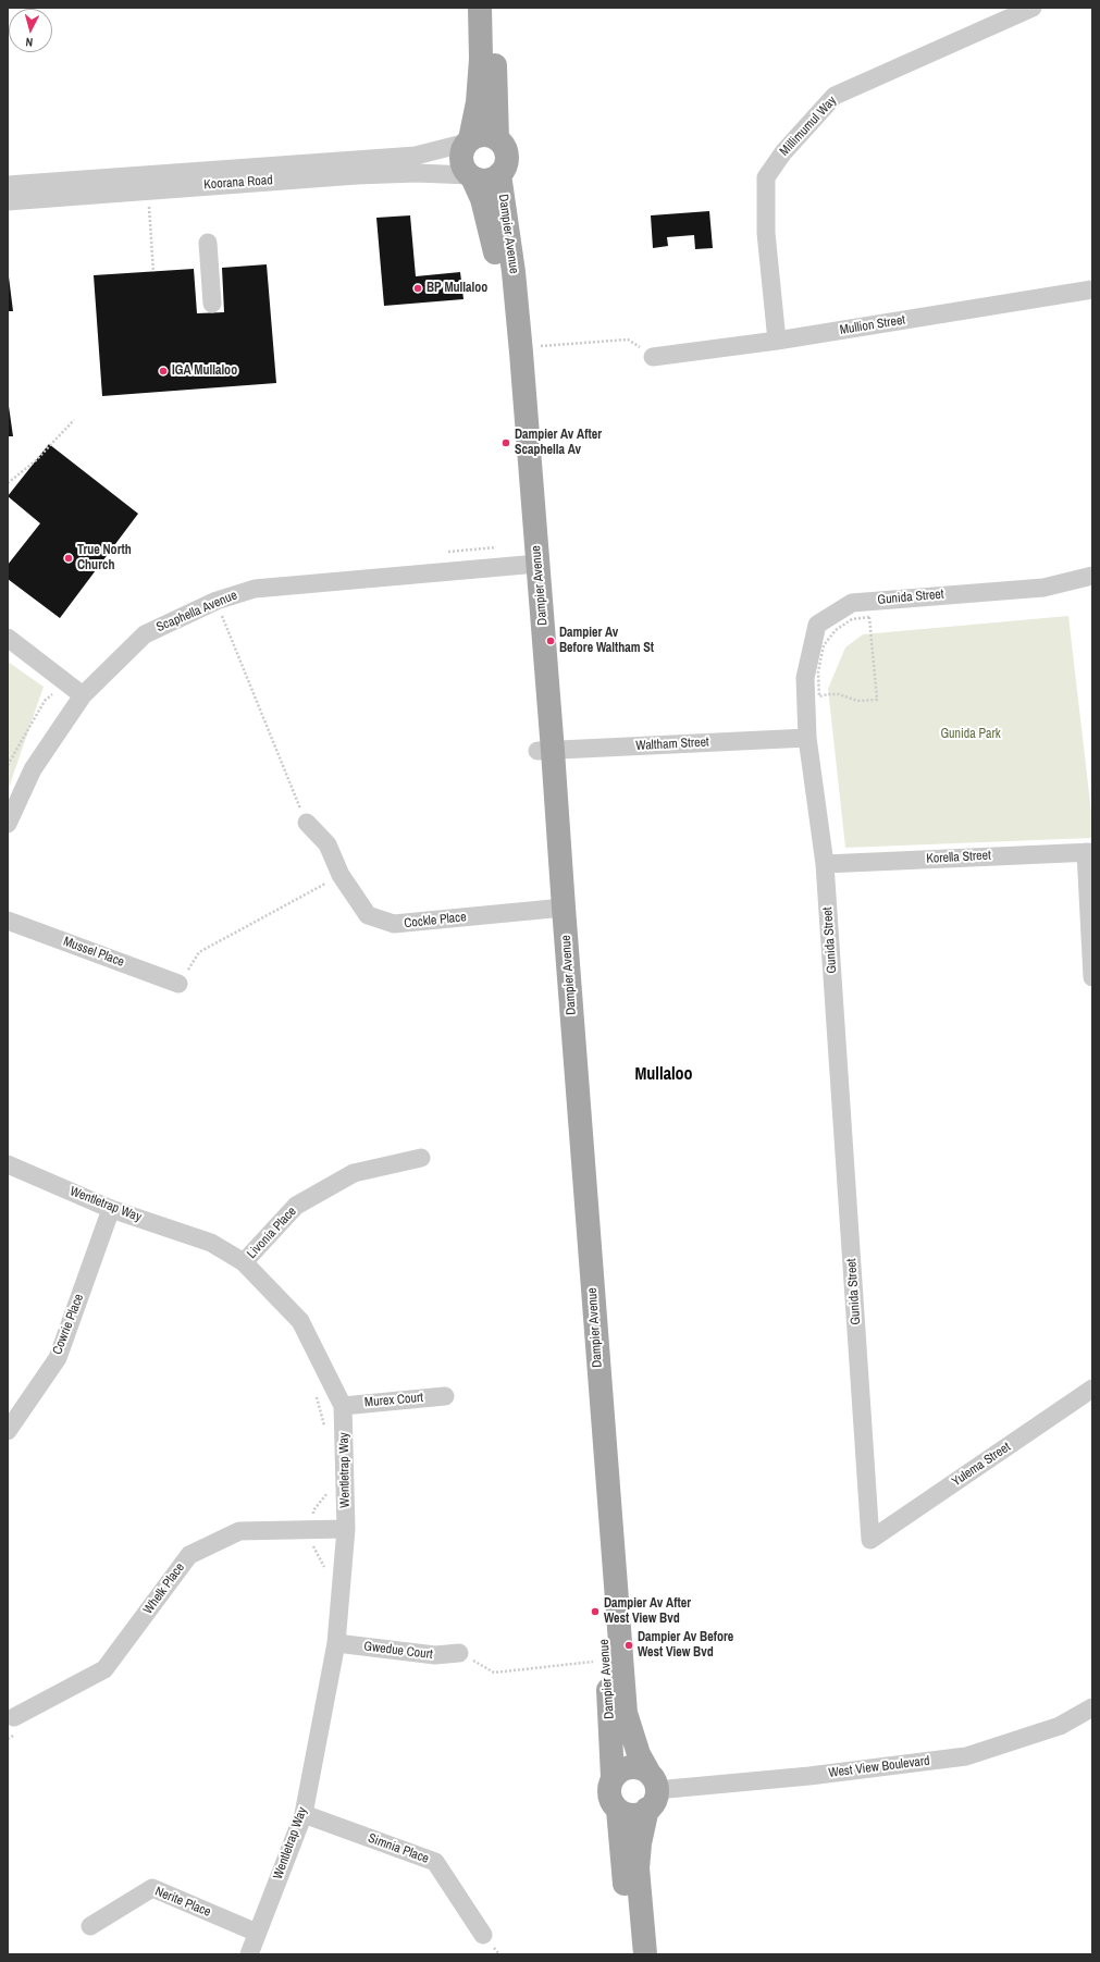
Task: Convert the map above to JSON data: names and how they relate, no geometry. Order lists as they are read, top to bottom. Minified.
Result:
{"streets":{"main road":["Dampier Avenue"],"street":["Millimumul Way","Koorana Road","Mullion Street","Gunida Street","Scaphella Avenue","Waltham Street","Korella Street","Cockle Place","Mussel Place","Wentletrap Way","Livonia Place","Cowrie Place","Murex Court","Yulema Street","Whelk Place","Gwedue Court","West View Boulevard","Simnia Place","Nerite Place"]},"crossings":[["Millimumul Way","Mullion Street"],["Koorana Road","Dampier Avenue"],["Dampier Avenue","Scaphella Avenue"],["Dampier Avenue","Waltham Street"],["Dampier Avenue","Cockle Place"],["Dampier Avenue","West View Boulevard"],["Gunida Street","Waltham Street"],["Gunida Street","Korella Street"],["Gunida Street","Yulema Street"],["Wentletrap Way","Livonia Place"],["Wentletrap Way","Cowrie Place"],["Wentletrap Way","Murex Court"],["Wentletrap Way","Whelk Place"],["Wentletrap Way","Gwedue Court"],["Wentletrap Way","Simnia Place"],["Wentletrap Way","Nerite Place"]],"districts":["Mullaloo"],"parks":["Gunida Park"],"places":["BP Mullaloo","IGA Mullaloo","Dampier Av After Scaphella Av","True North Church","Dampier Av Before Waltham St","Dampier Av After West View Bvd","Dampier Av Before West View Bvd"],"north":"bottom"}
